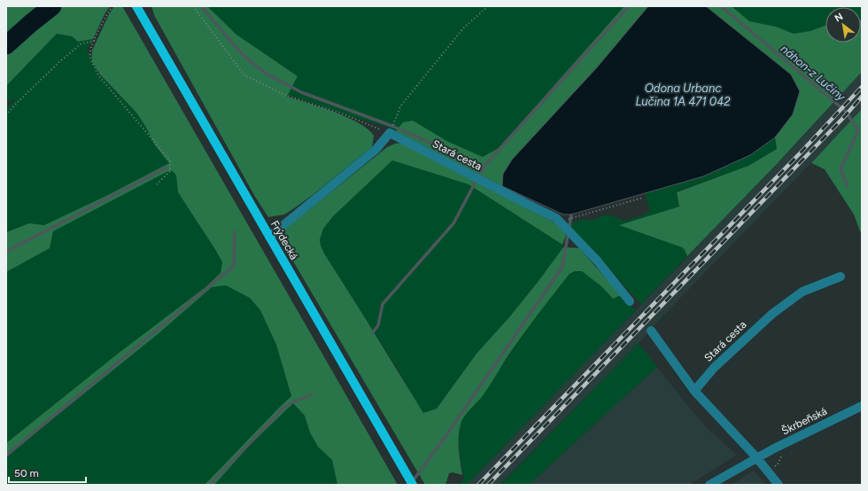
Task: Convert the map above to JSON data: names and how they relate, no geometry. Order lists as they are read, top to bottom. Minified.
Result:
{"streets":{"main road":["Frýdecká"],"street":["Stará cesta","Škrbeňská"]},"water":["náhon-z Lučiny","Odona Urbanc Lučina 1A 471 042"],"scale_bar":"50 m","north":"top left"}
